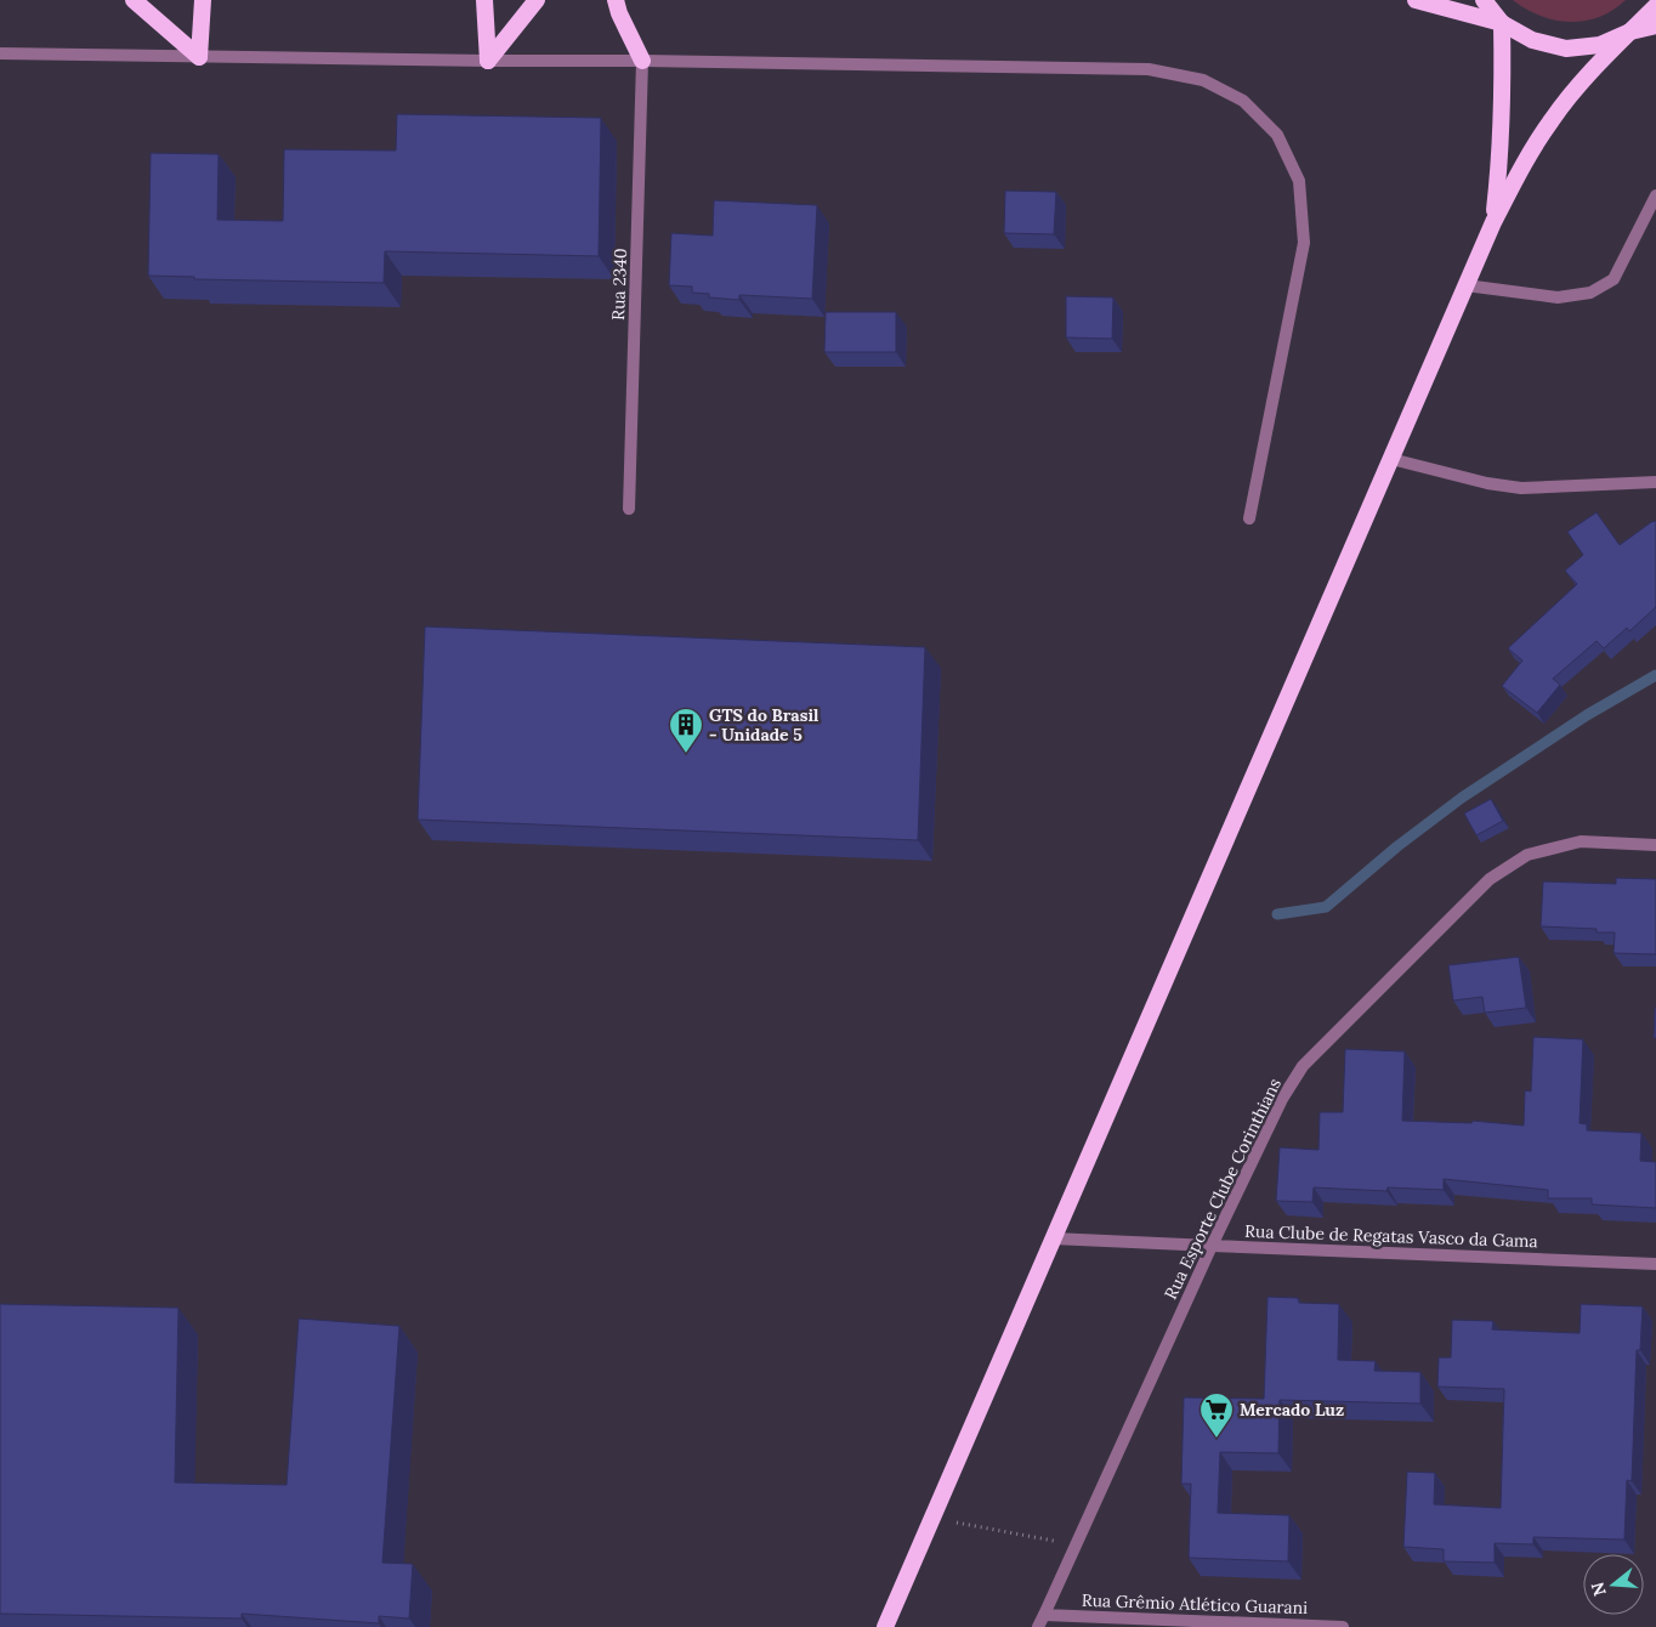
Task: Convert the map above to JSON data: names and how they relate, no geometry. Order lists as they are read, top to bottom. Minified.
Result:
{"streets":{"street":["Rua 2340","Rua Esporte Clube Corinthians","Rua Clube de Regatas Vasco da Gama","Rua Grêmio Atlético Guarani"]},"crossings":[["Rua Esporte Clube Corinthians","Rua Clube de Regatas Vasco da Gama"],["Rua Esporte Clube Corinthians","Rua Grêmio Atlético Guarani"]],"places":{"building":["GTS do Brasil - Unidade 5"],"supermarket":["Mercado Luz"]},"north":"left"}
